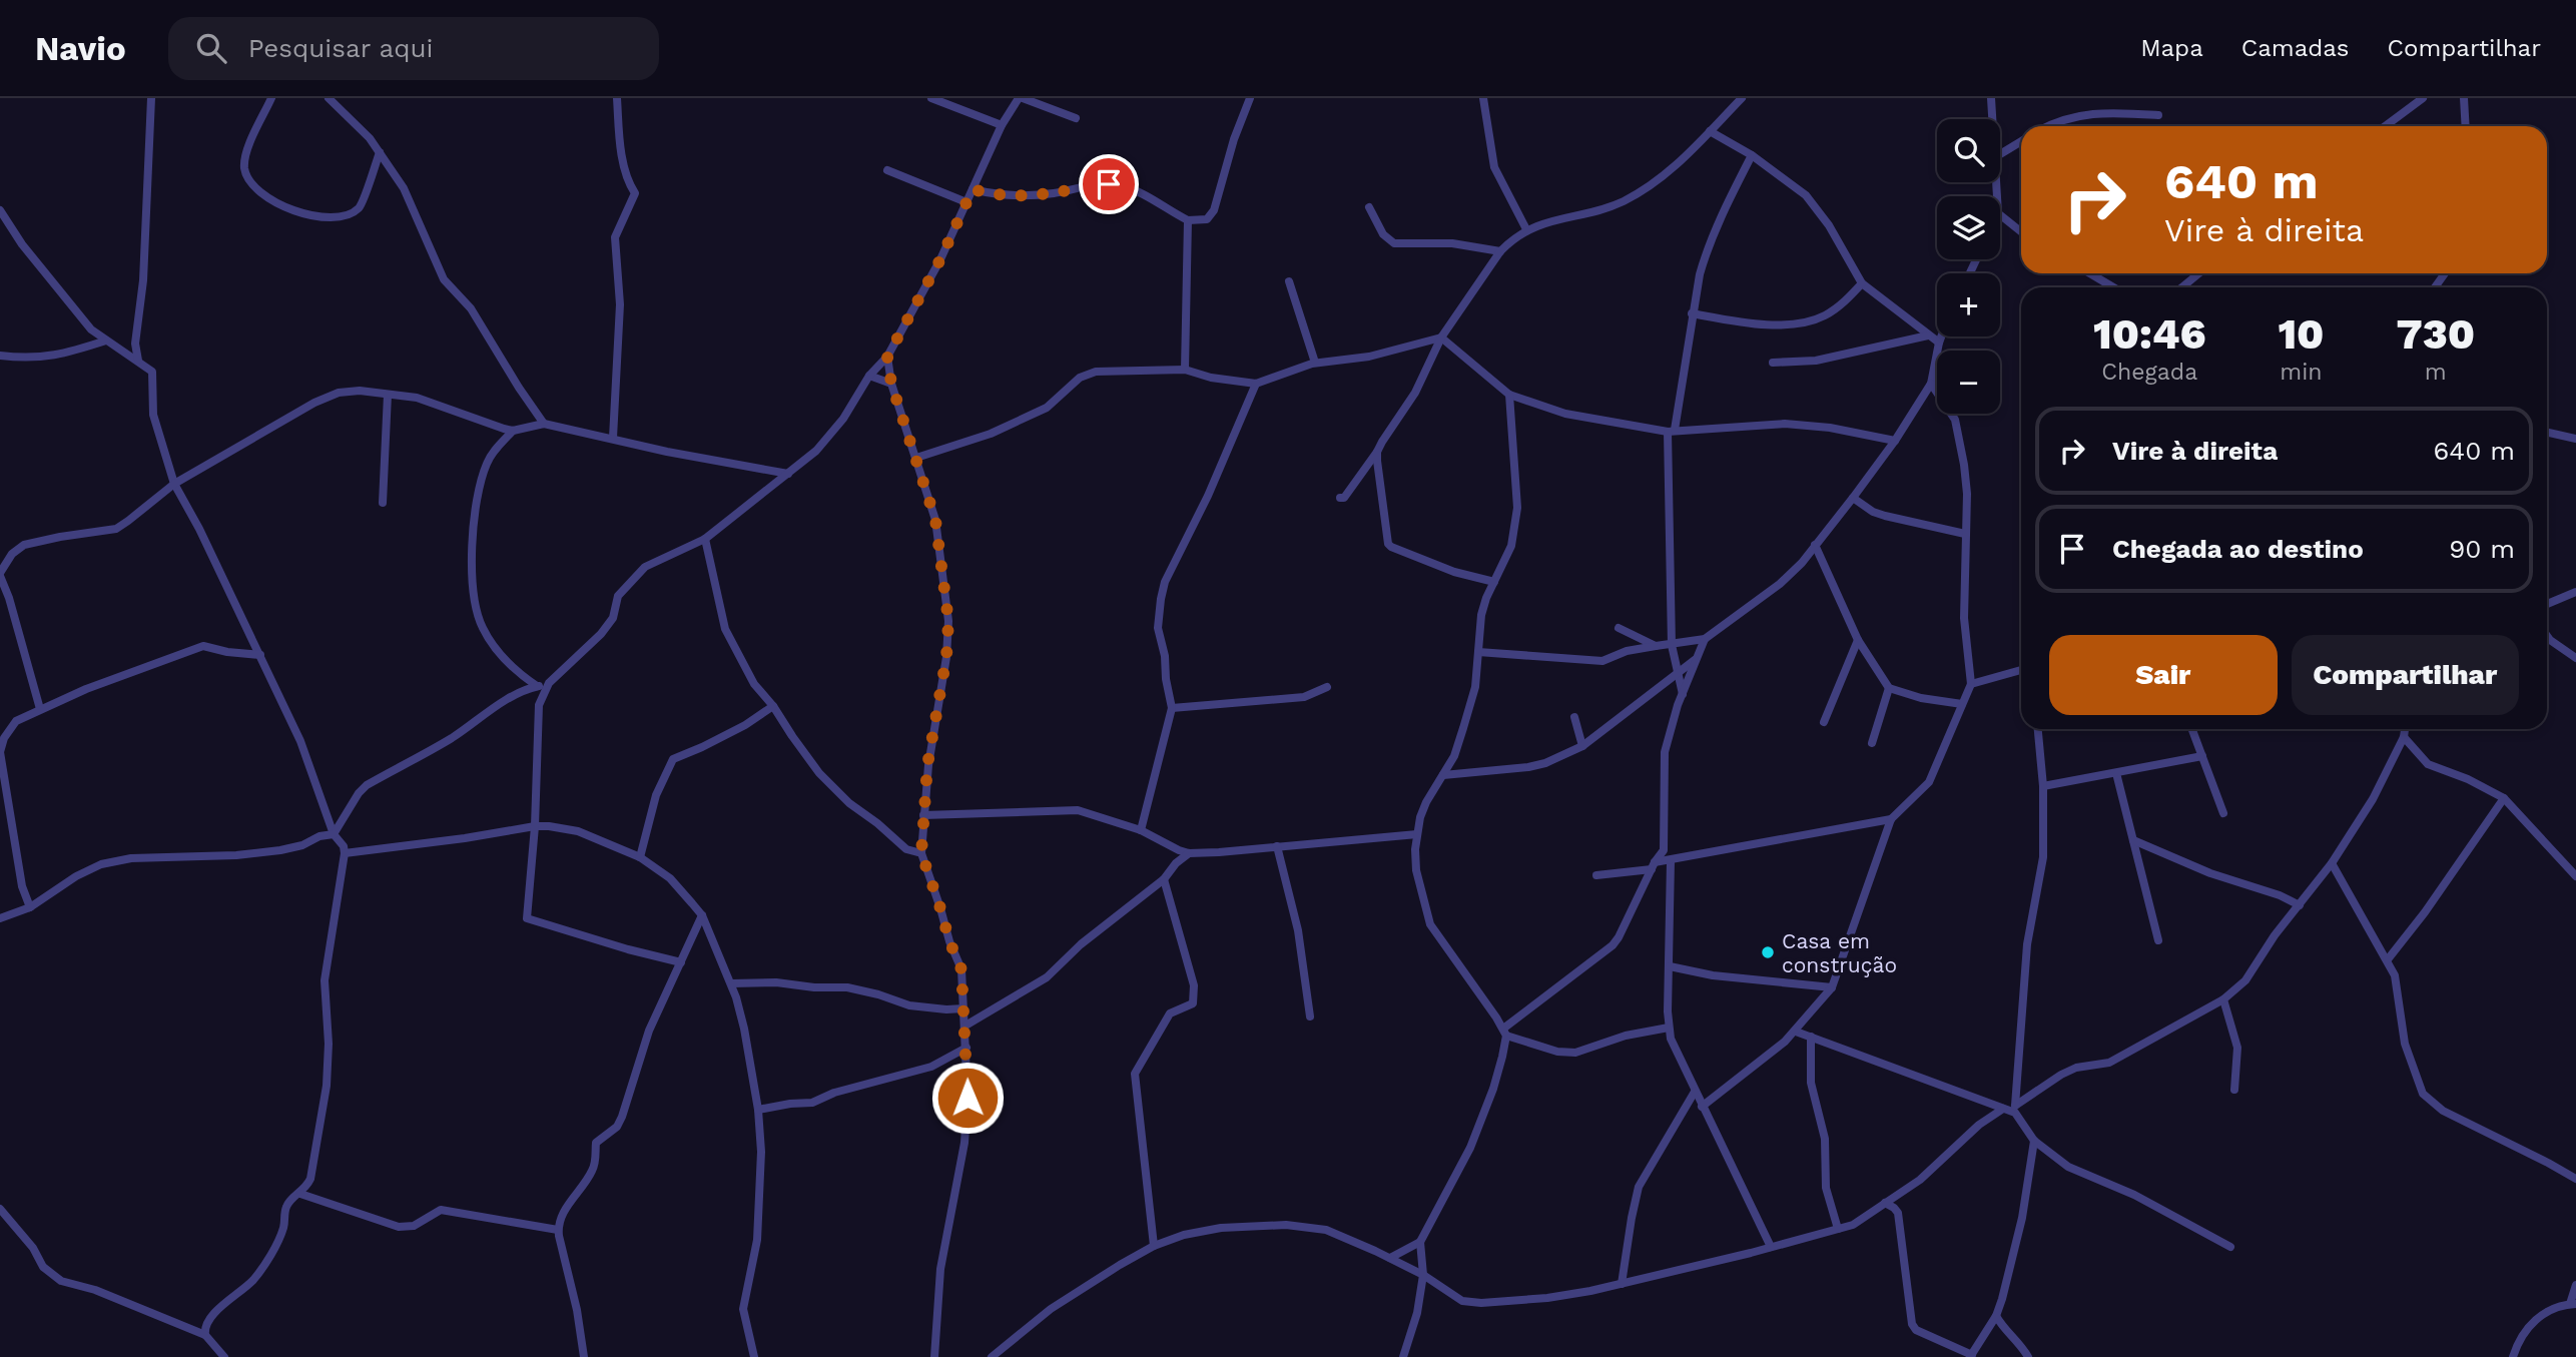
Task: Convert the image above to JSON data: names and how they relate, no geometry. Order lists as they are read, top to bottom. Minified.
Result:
{"places":["Casa em construção"],"page":{"header":"Navio","search":"Pesquisar aqui","nav":["Mapa","Camadas","Compartilhar"],"map_buttons":["+","−"],"turn":["640 m","Vire à direita"],"eta":["10:46","Chegada","10","min","730","m"],"list":[{"name":"Vire à direita","value":"640 m"},{"name":"Chegada ao destino","value":"90 m"}],"buttons":["Sair","Compartilhar"]}}
